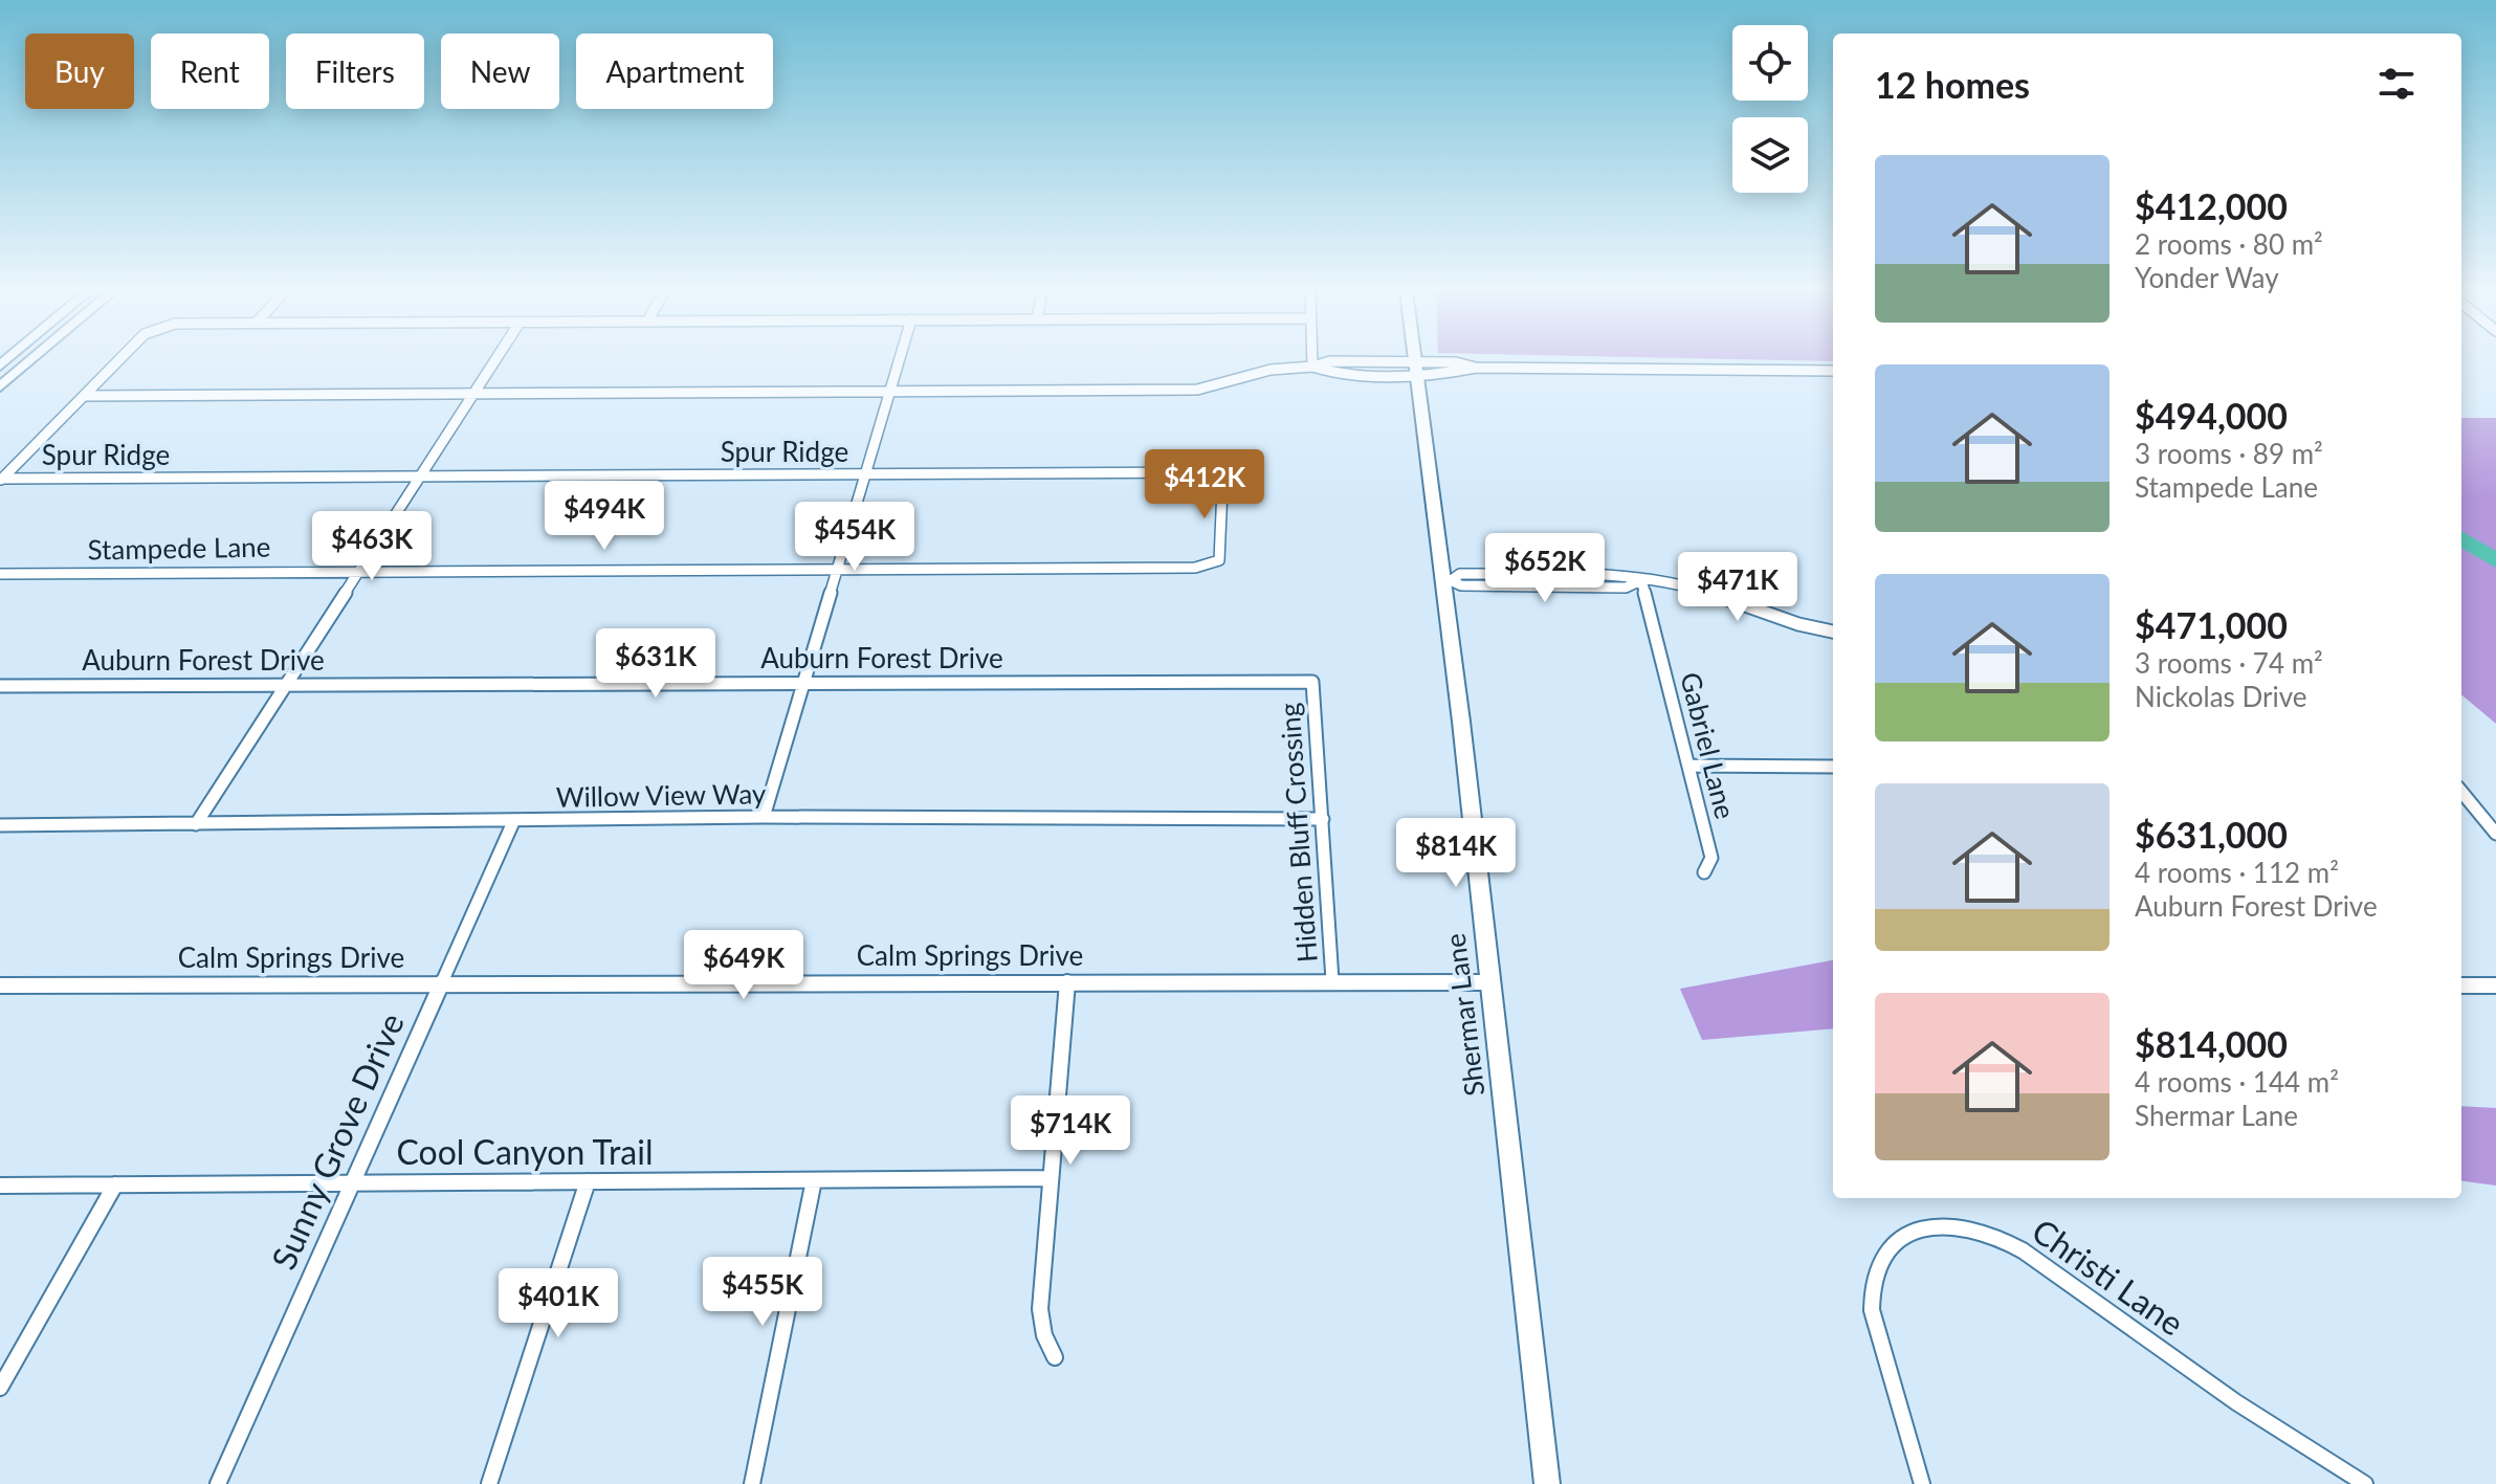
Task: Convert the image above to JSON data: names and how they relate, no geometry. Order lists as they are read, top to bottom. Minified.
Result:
{"streets":{"street":["Spur Ridge","Stampede Lane","Auburn Forest Drive","Gabriel Lane","Willow View Way","Hidden Bluff Crossing","Calm Springs Drive","Shermar Lane","Sunny Grove Drive","Cool Canyon Trail","Christi Lane"]},"crossings":[["Spur Ridge","Stampede Lane"],["Auburn Forest Drive","Hidden Bluff Crossing"],["Willow View Way","Hidden Bluff Crossing"],["Willow View Way","Sunny Grove Drive"],["Hidden Bluff Crossing","Calm Springs Drive"],["Calm Springs Drive","Shermar Lane"],["Calm Springs Drive","Sunny Grove Drive"],["Sunny Grove Drive","Cool Canyon Trail"]],"page":{"chip":["Buy","Rent","Filters","New","Apartment"],"heading":"12 homes","list":[{"name":"$412,000","note":"2 rooms · 80 m² · Yonder Way"},{"name":"$494,000","note":"3 rooms · 89 m² · Stampede Lane"},{"name":"$471,000","note":"3 rooms · 74 m² · Nickolas Drive"},{"name":"$631,000","note":"4 rooms · 112 m² · Auburn Forest Drive"},{"name":"$814,000","note":"4 rooms · 144 m² · Shermar Lane"}],"price":["$412K","$494K","$454K","$463K","$652K","$471K","$631K","$814K","$649K","$714K","$455K","$401K"]}}
